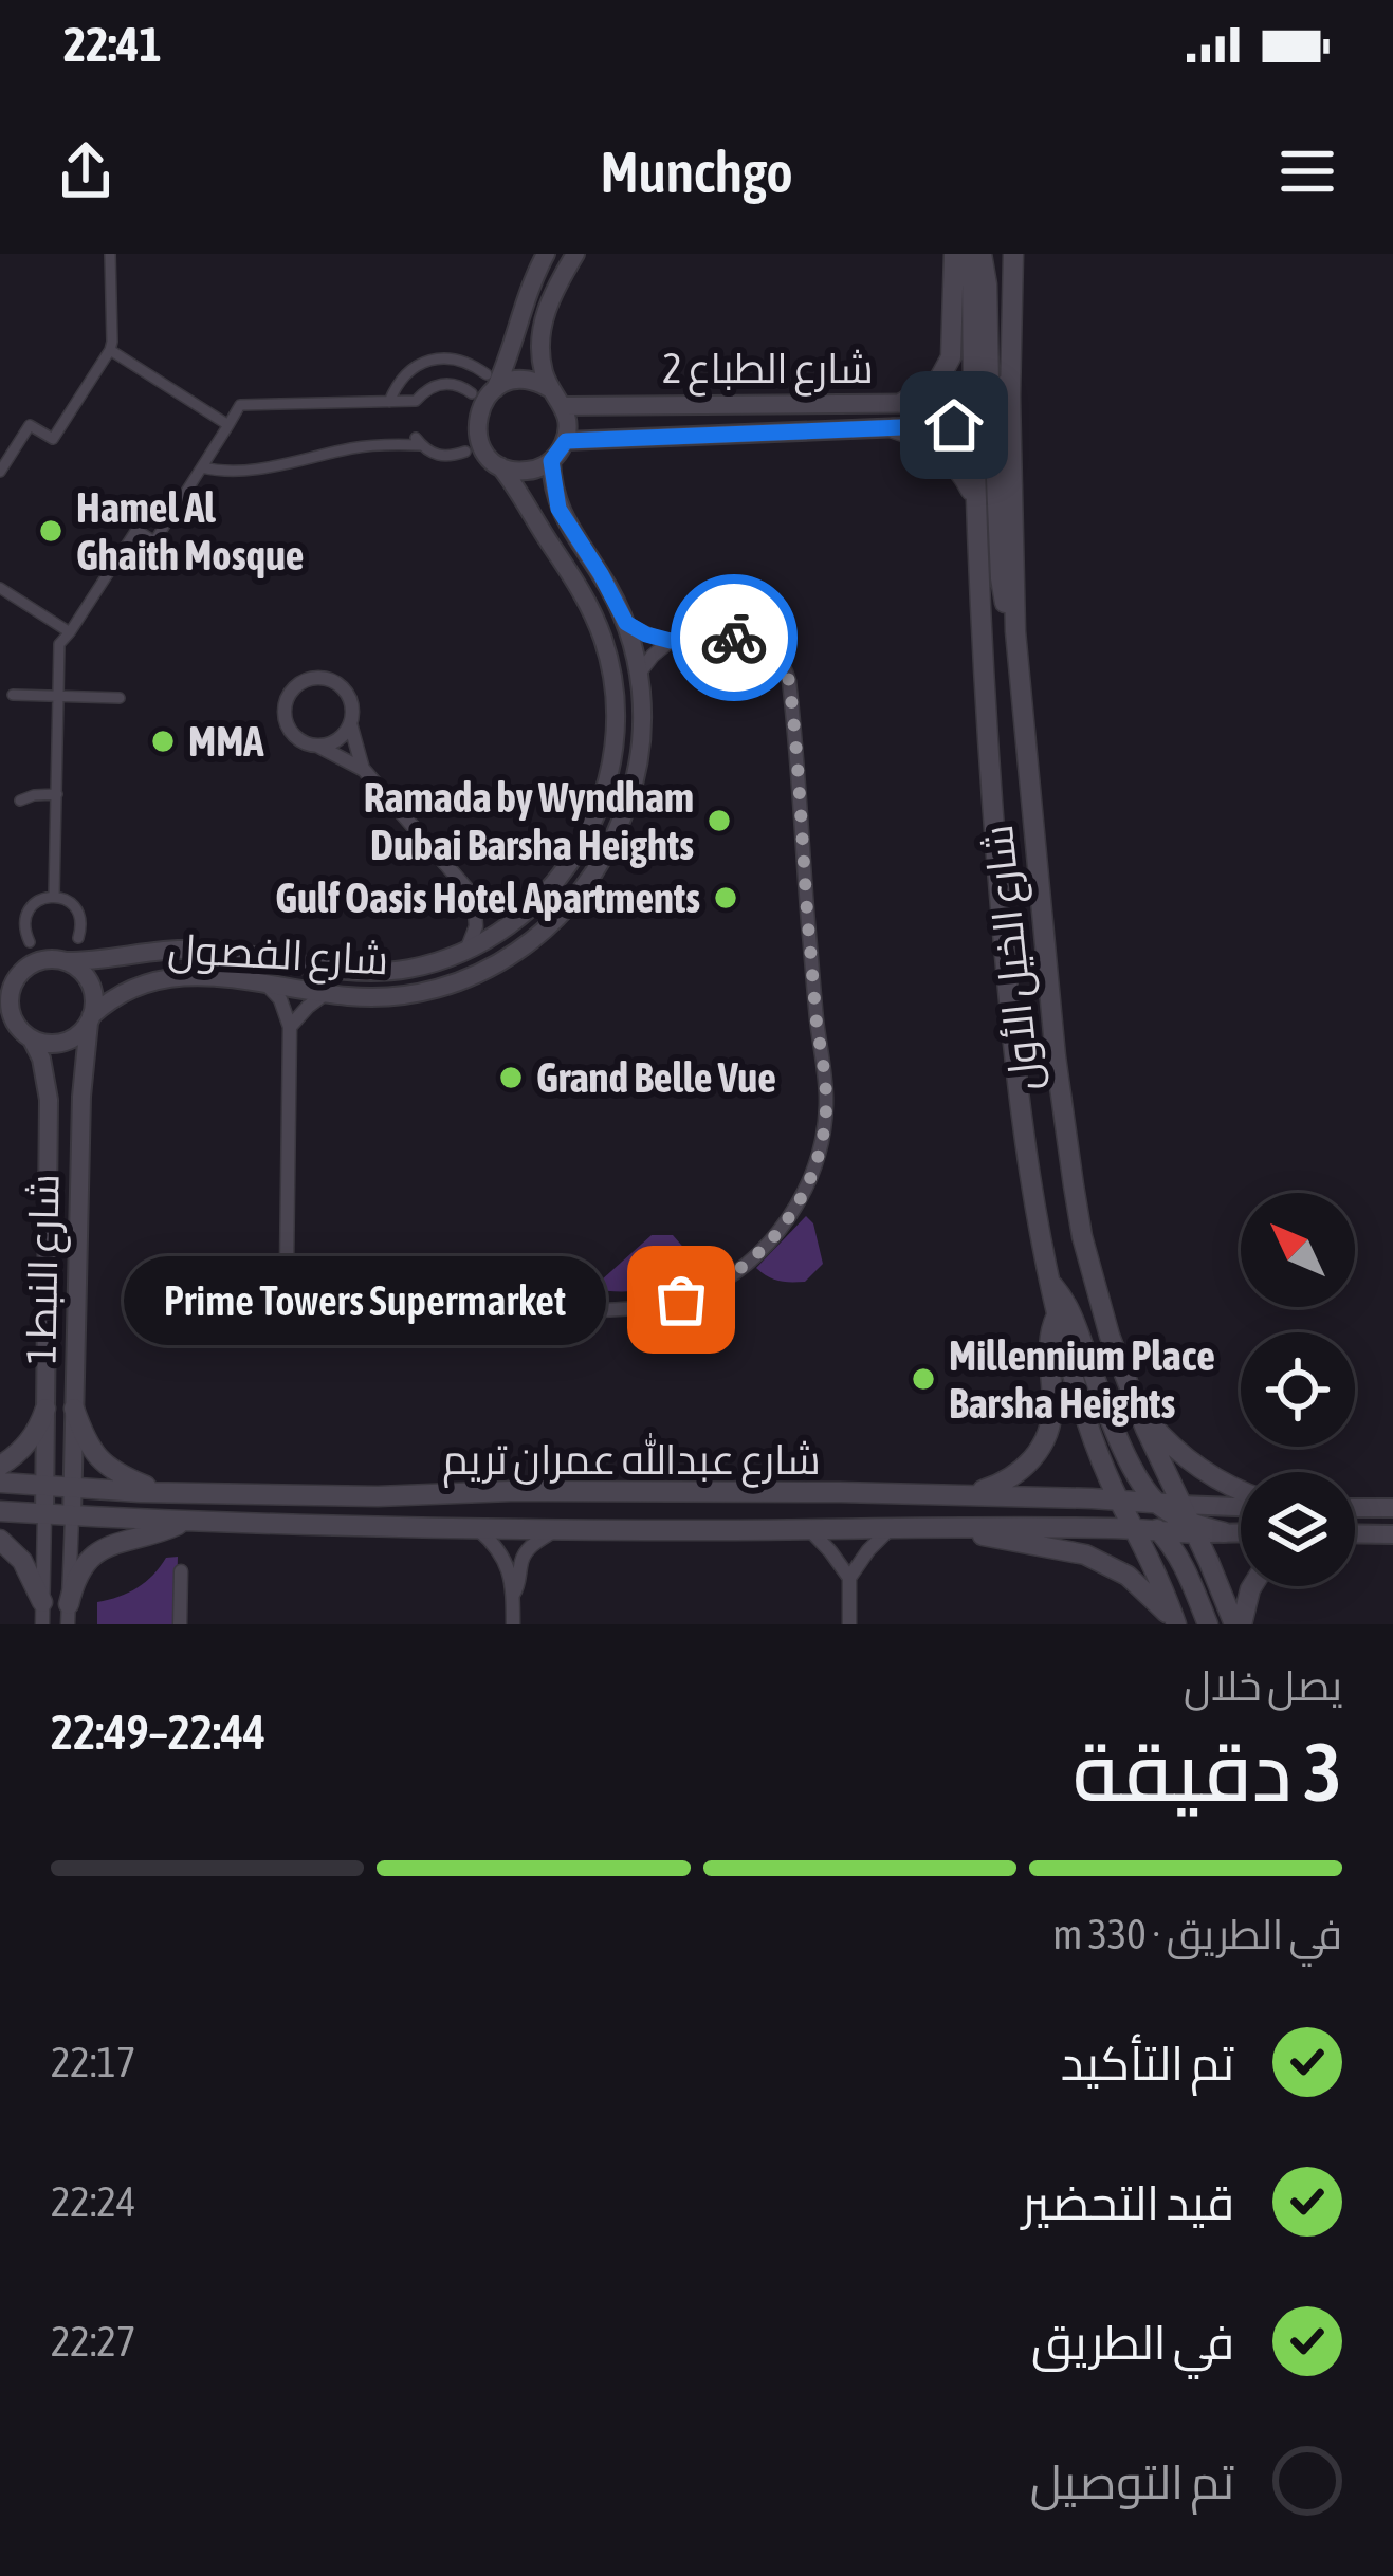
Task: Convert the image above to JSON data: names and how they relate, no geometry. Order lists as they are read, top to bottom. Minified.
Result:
{"streets":{"main road":["شارع الخيل الأول","شارع عبدالله عمران تريم"],"street":["شارع الطباع 2","شارع الفصول","شارع النبط 1"]},"crossings":[["شارع الطباع 2","شارع الفصول"],["شارع الطباع 2","شارع الخيل الأول"],["شارع الفصول","شارع النبط 1"],["شارع الخيل الأول","شارع عبدالله عمران تريم"],["شارع النبط 1","شارع عبدالله عمران تريم"]],"places":["Hamel Al Ghaith Mosque","MMA","Ramada by Wyndham Dubai Barsha Heights","Gulf Oasis Hotel Apartments","Grand Belle Vue","Prime Towers Supermarket","Millennium Place Barsha Heights"],"north":"top left","page":{"status":"22:41","header":"Munchgo","bubble":"Prime Towers Supermarket","heading":["3 دقيقة","يصل خلال","22:44–22:49"],"bar":"في الطريق · 330 m","list":[["تم التأكيد","22:17"],["قيد التحضير","22:24"],["في الطريق","22:27"],"تم التوصيل"]}}
